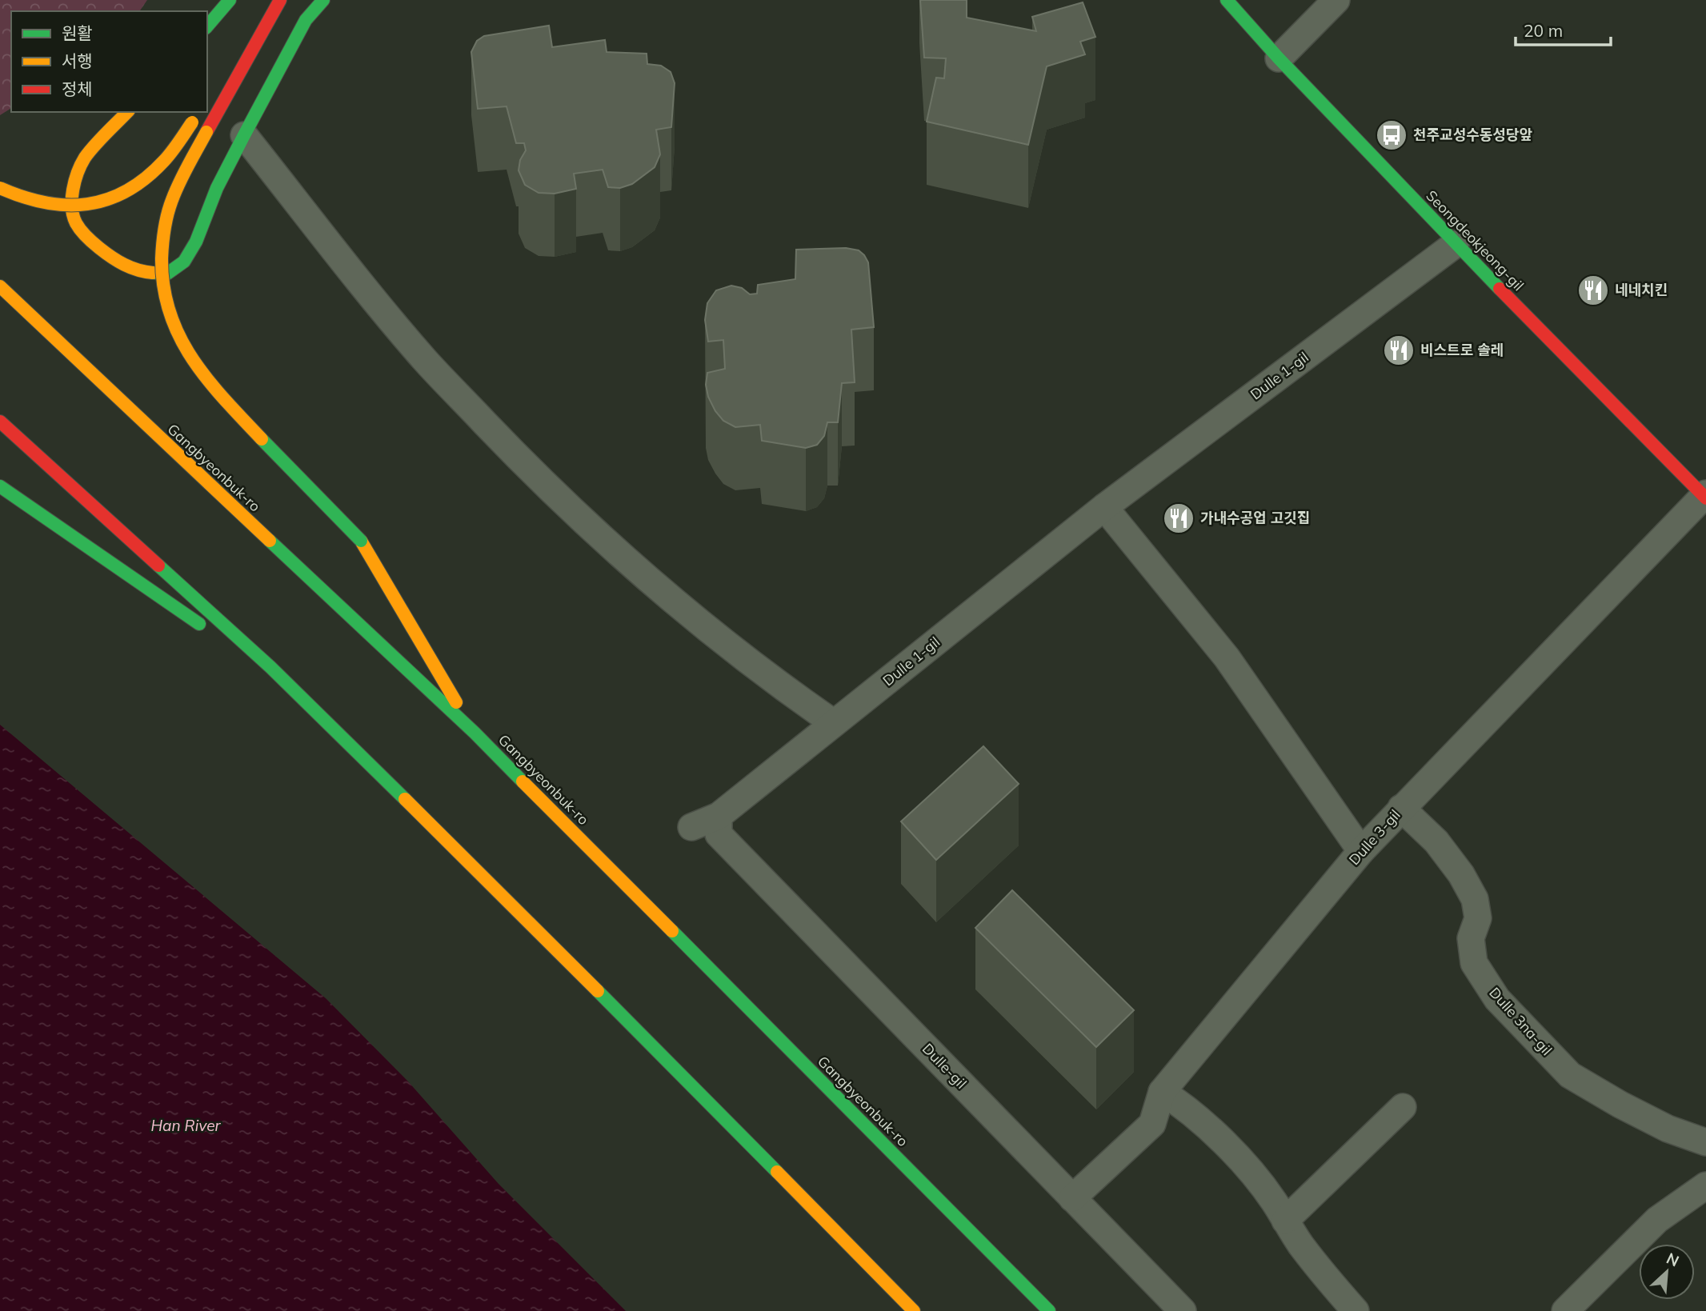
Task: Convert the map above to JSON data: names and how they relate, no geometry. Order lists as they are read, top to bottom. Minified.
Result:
{"streets":{"main road":["Seongdeokjeong-gil","Gangbyeonbuk-ro"],"street":["Dulle 1-gil","Dulle 3-gil","Dulle 3na-gil","Dulle-gil"]},"crossings":[["Seongdeokjeong-gil","Dulle 1-gil"],["Seongdeokjeong-gil","Dulle 3-gil"],["Dulle 1-gil","Dulle-gil"],["Dulle 3-gil","Dulle 3na-gil"],["Dulle 3-gil","Dulle-gil"]],"water":["Han River"],"places":{"bus stop":["천주교성수동성당앞"],"restaurant":["네네치킨","비스트로 솔레","가내수공업 고깃집"]},"legend":["원활","서행","정체"],"scale_bar":"20 m","north":"top right"}
